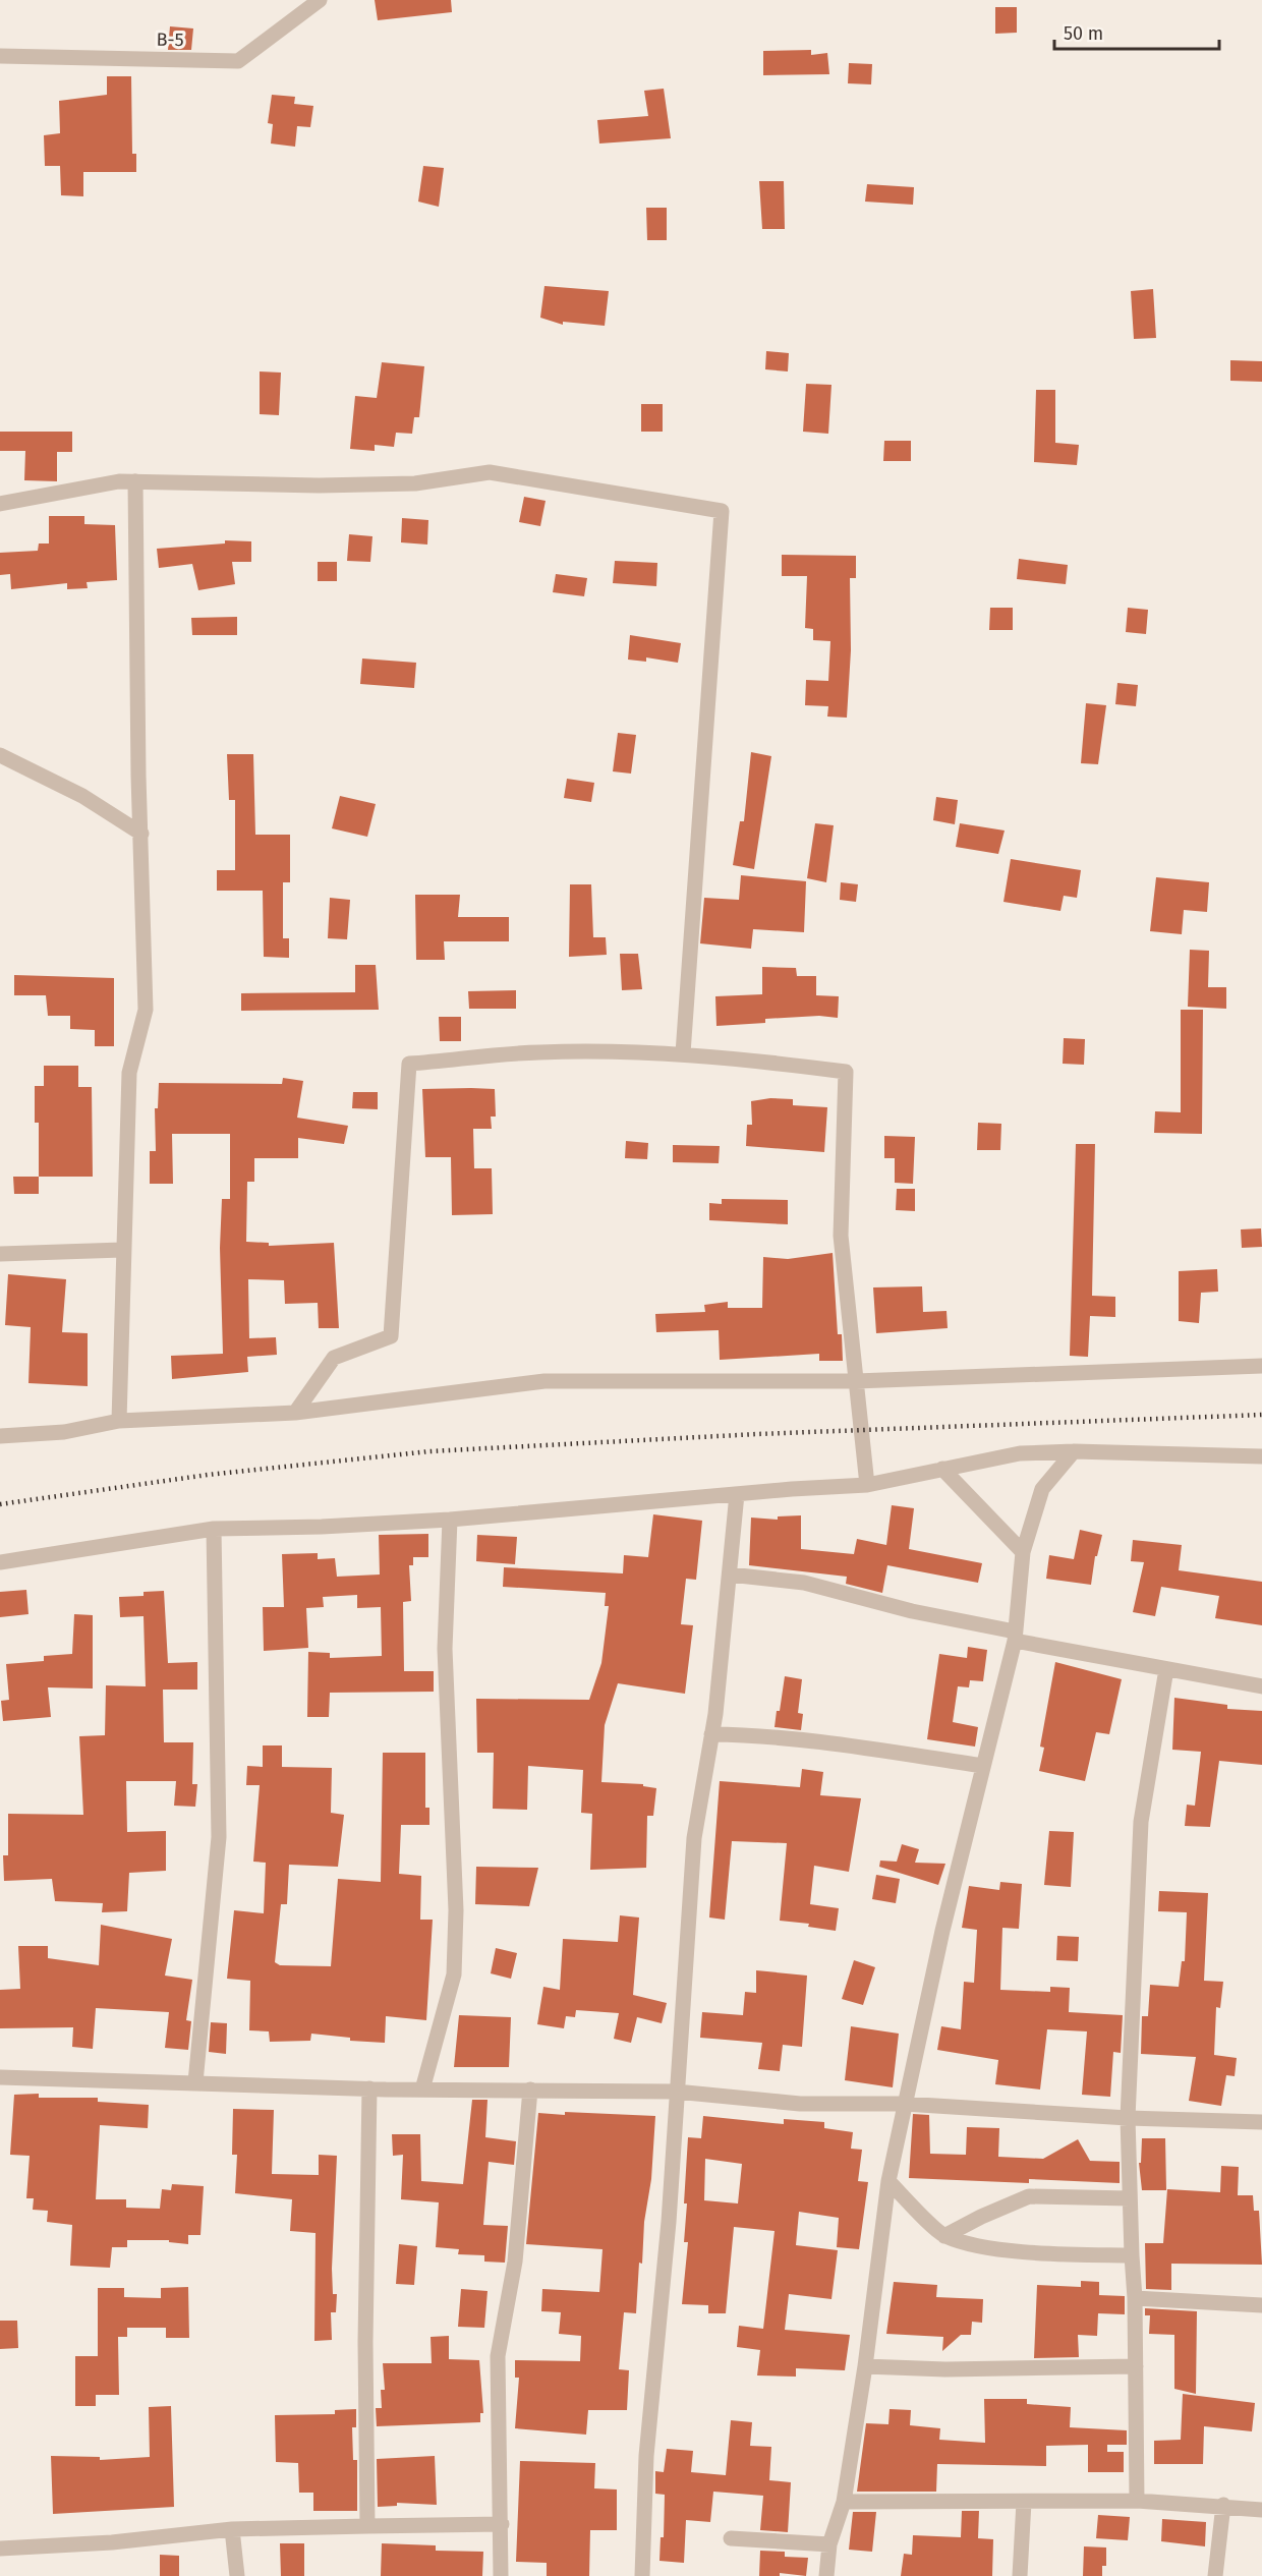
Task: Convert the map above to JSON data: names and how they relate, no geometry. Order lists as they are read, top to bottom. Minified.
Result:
{"streets":{"street":["B-5"]},"scale_bar":"50 m"}
